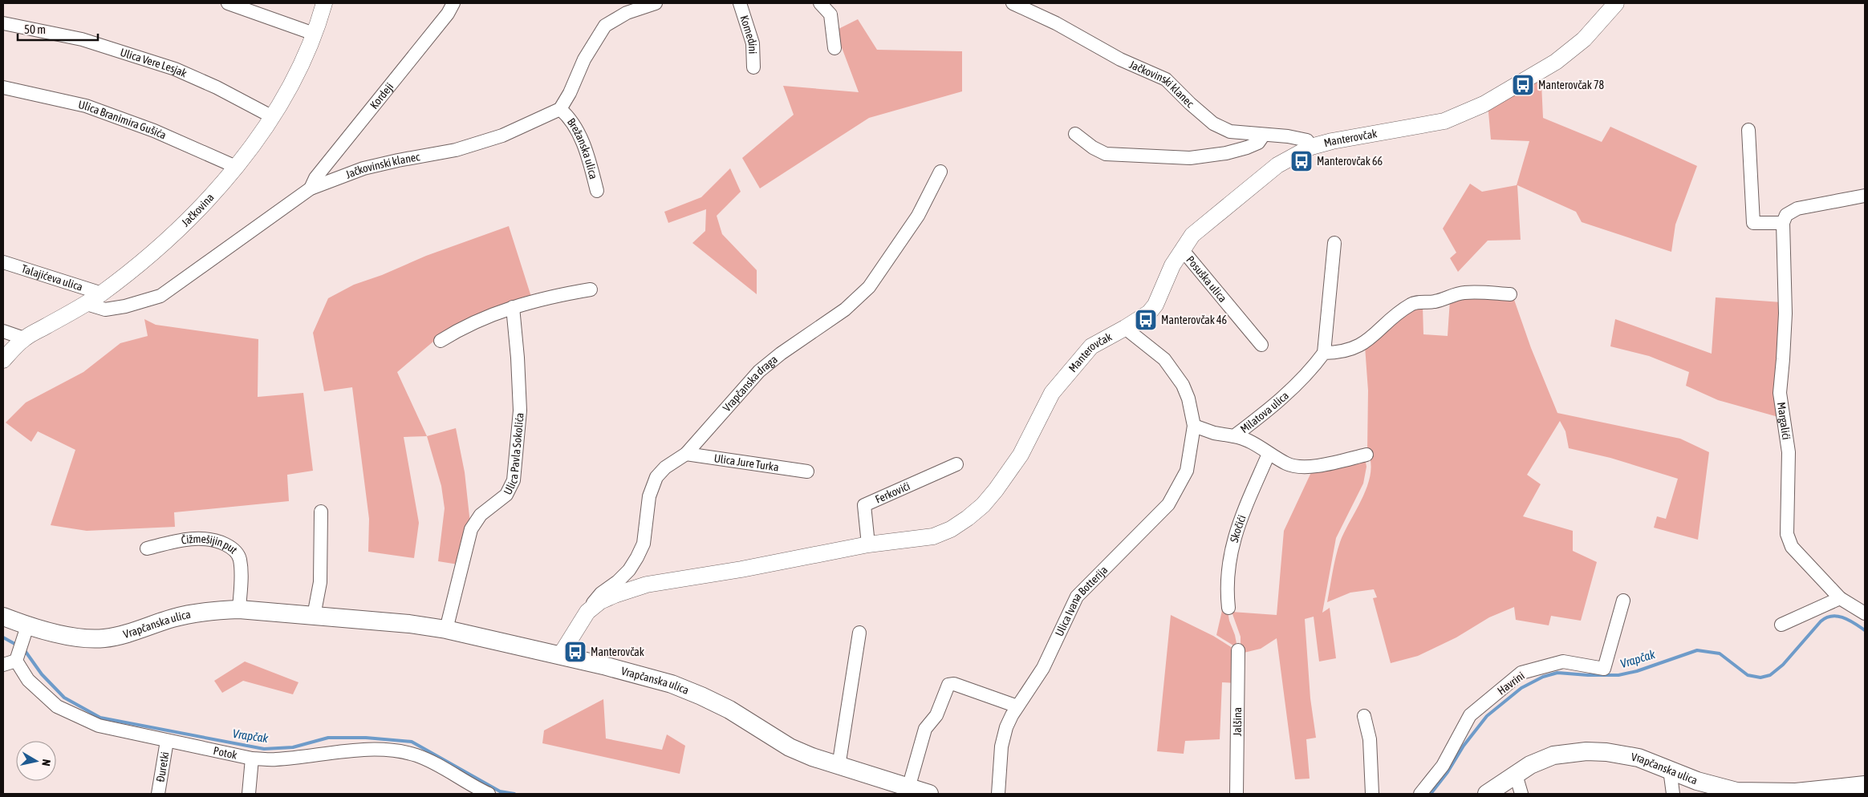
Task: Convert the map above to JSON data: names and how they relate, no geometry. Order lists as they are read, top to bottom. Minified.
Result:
{"streets":{"main road":["Vrapčanska ulica"],"street":["Komedini","Ulica Vere Lesjak","Jačkovinski klanec","Kordeji","Ulica Branimira Gušića","Manterovčak","Brežanska ulica","Jačkovina","Talajićeva ulica","Posuška ulica","Vrapčanska draga","Milatova ulica","Margalići","Ulica Pavla Sokolića","Ulica Jure Turka","Ferkovići","Skočići","Čižmešijin put","Ulica Ivana Botterija","Havrini","Jalšina","Potok","Đuretki"]},"crossings":[["Ulica Vere Lesjak","Jačkovina"],["Jačkovinski klanec","Kordeji"],["Jačkovinski klanec","Manterovčak"],["Jačkovinski klanec","Brežanska ulica"],["Jačkovinski klanec","Jačkovina"],["Ulica Branimira Gušića","Jačkovina"],["Manterovčak","Posuška ulica"],["Manterovčak","Vrapčanska draga"],["Manterovčak","Ferkovići"],["Manterovčak","Vrapčanska ulica"],["Jačkovina","Talajićeva ulica"],["Vrapčanska draga","Ulica Jure Turka"],["Milatova ulica","Ulica Ivana Botterija"],["Ulica Pavla Sokolića","Vrapčanska ulica"],["Čižmešijin put","Vrapčanska ulica"],["Vrapčanska ulica","Potok"],["Potok","Đuretki"]],"water":["Vrapčak"],"places":{"bus stop":["Manterovčak 78","Manterovčak 66","Manterovčak 46","Manterovčak"]},"scale_bar":"50 m","north":"right"}
